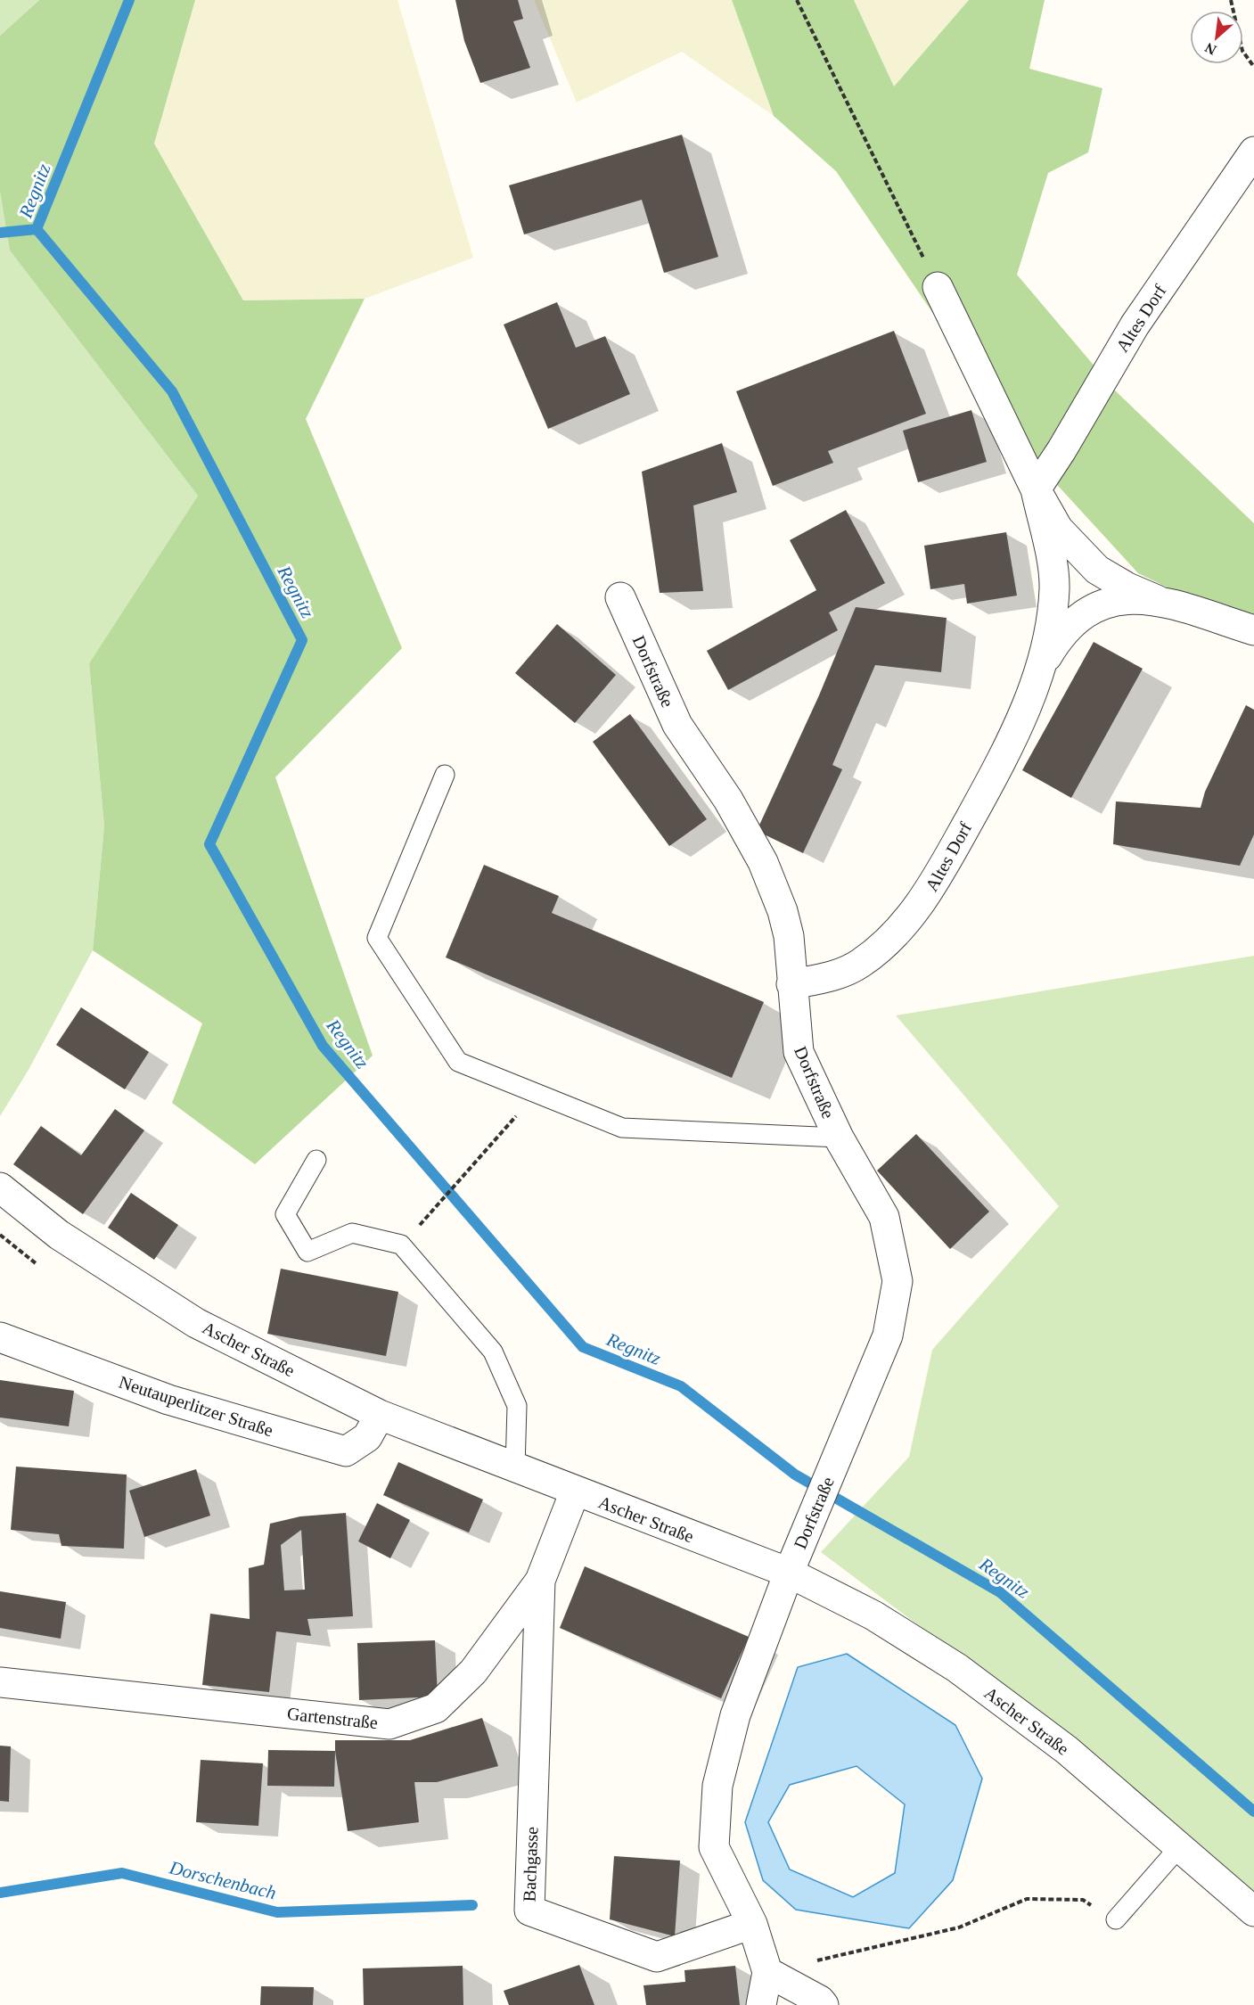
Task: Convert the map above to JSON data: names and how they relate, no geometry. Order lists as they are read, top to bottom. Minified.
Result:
{"streets":{"street":["Altes Dorf","Dorfstraße","Ascher Straße","Neutauperlitzer Straße","Gartenstraße","Bachgasse"]},"crossings":[["Altes Dorf","Dorfstraße"],["Dorfstraße","Ascher Straße"],["Ascher Straße","Neutauperlitzer Straße"],["Ascher Straße","Gartenstraße"],["Gartenstraße","Bachgasse"]],"water":["Regnitz","Dorschenbach"],"north":"bottom left"}
